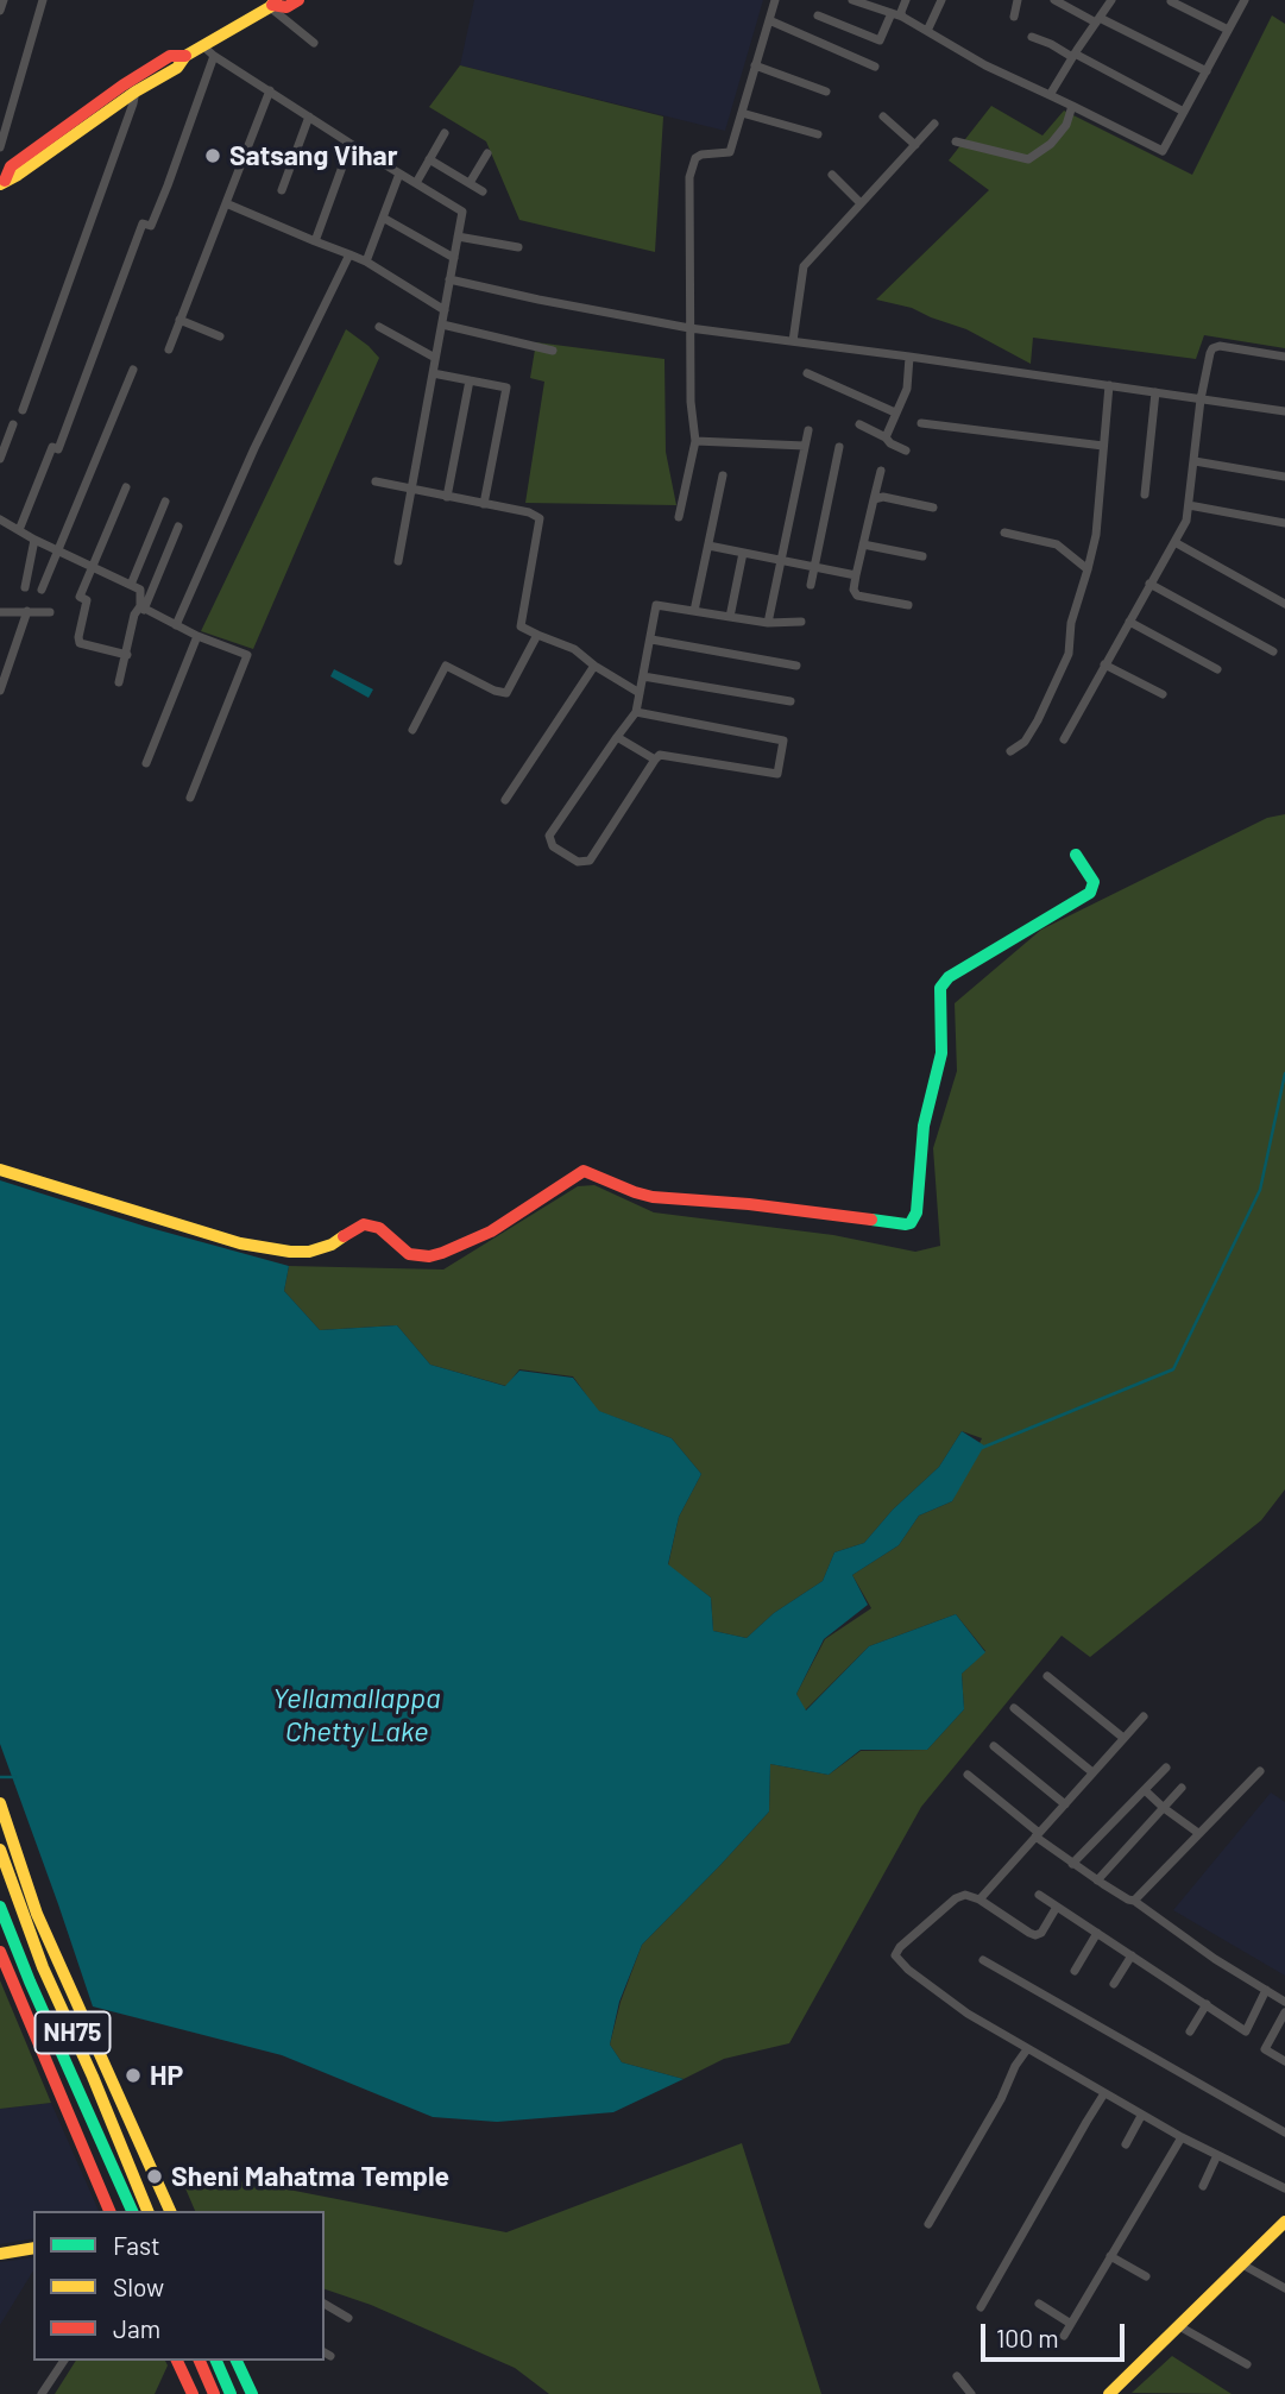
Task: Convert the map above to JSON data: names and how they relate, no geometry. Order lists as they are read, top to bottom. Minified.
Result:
{"streets":{"main road":["NH75"]},"water":["Yellamallappa Chetty Lake"],"places":["Satsang Vihar","HP","Sheni Mahatma Temple"],"legend":["Fast","Slow","Jam"],"scale_bar":"100 m"}
